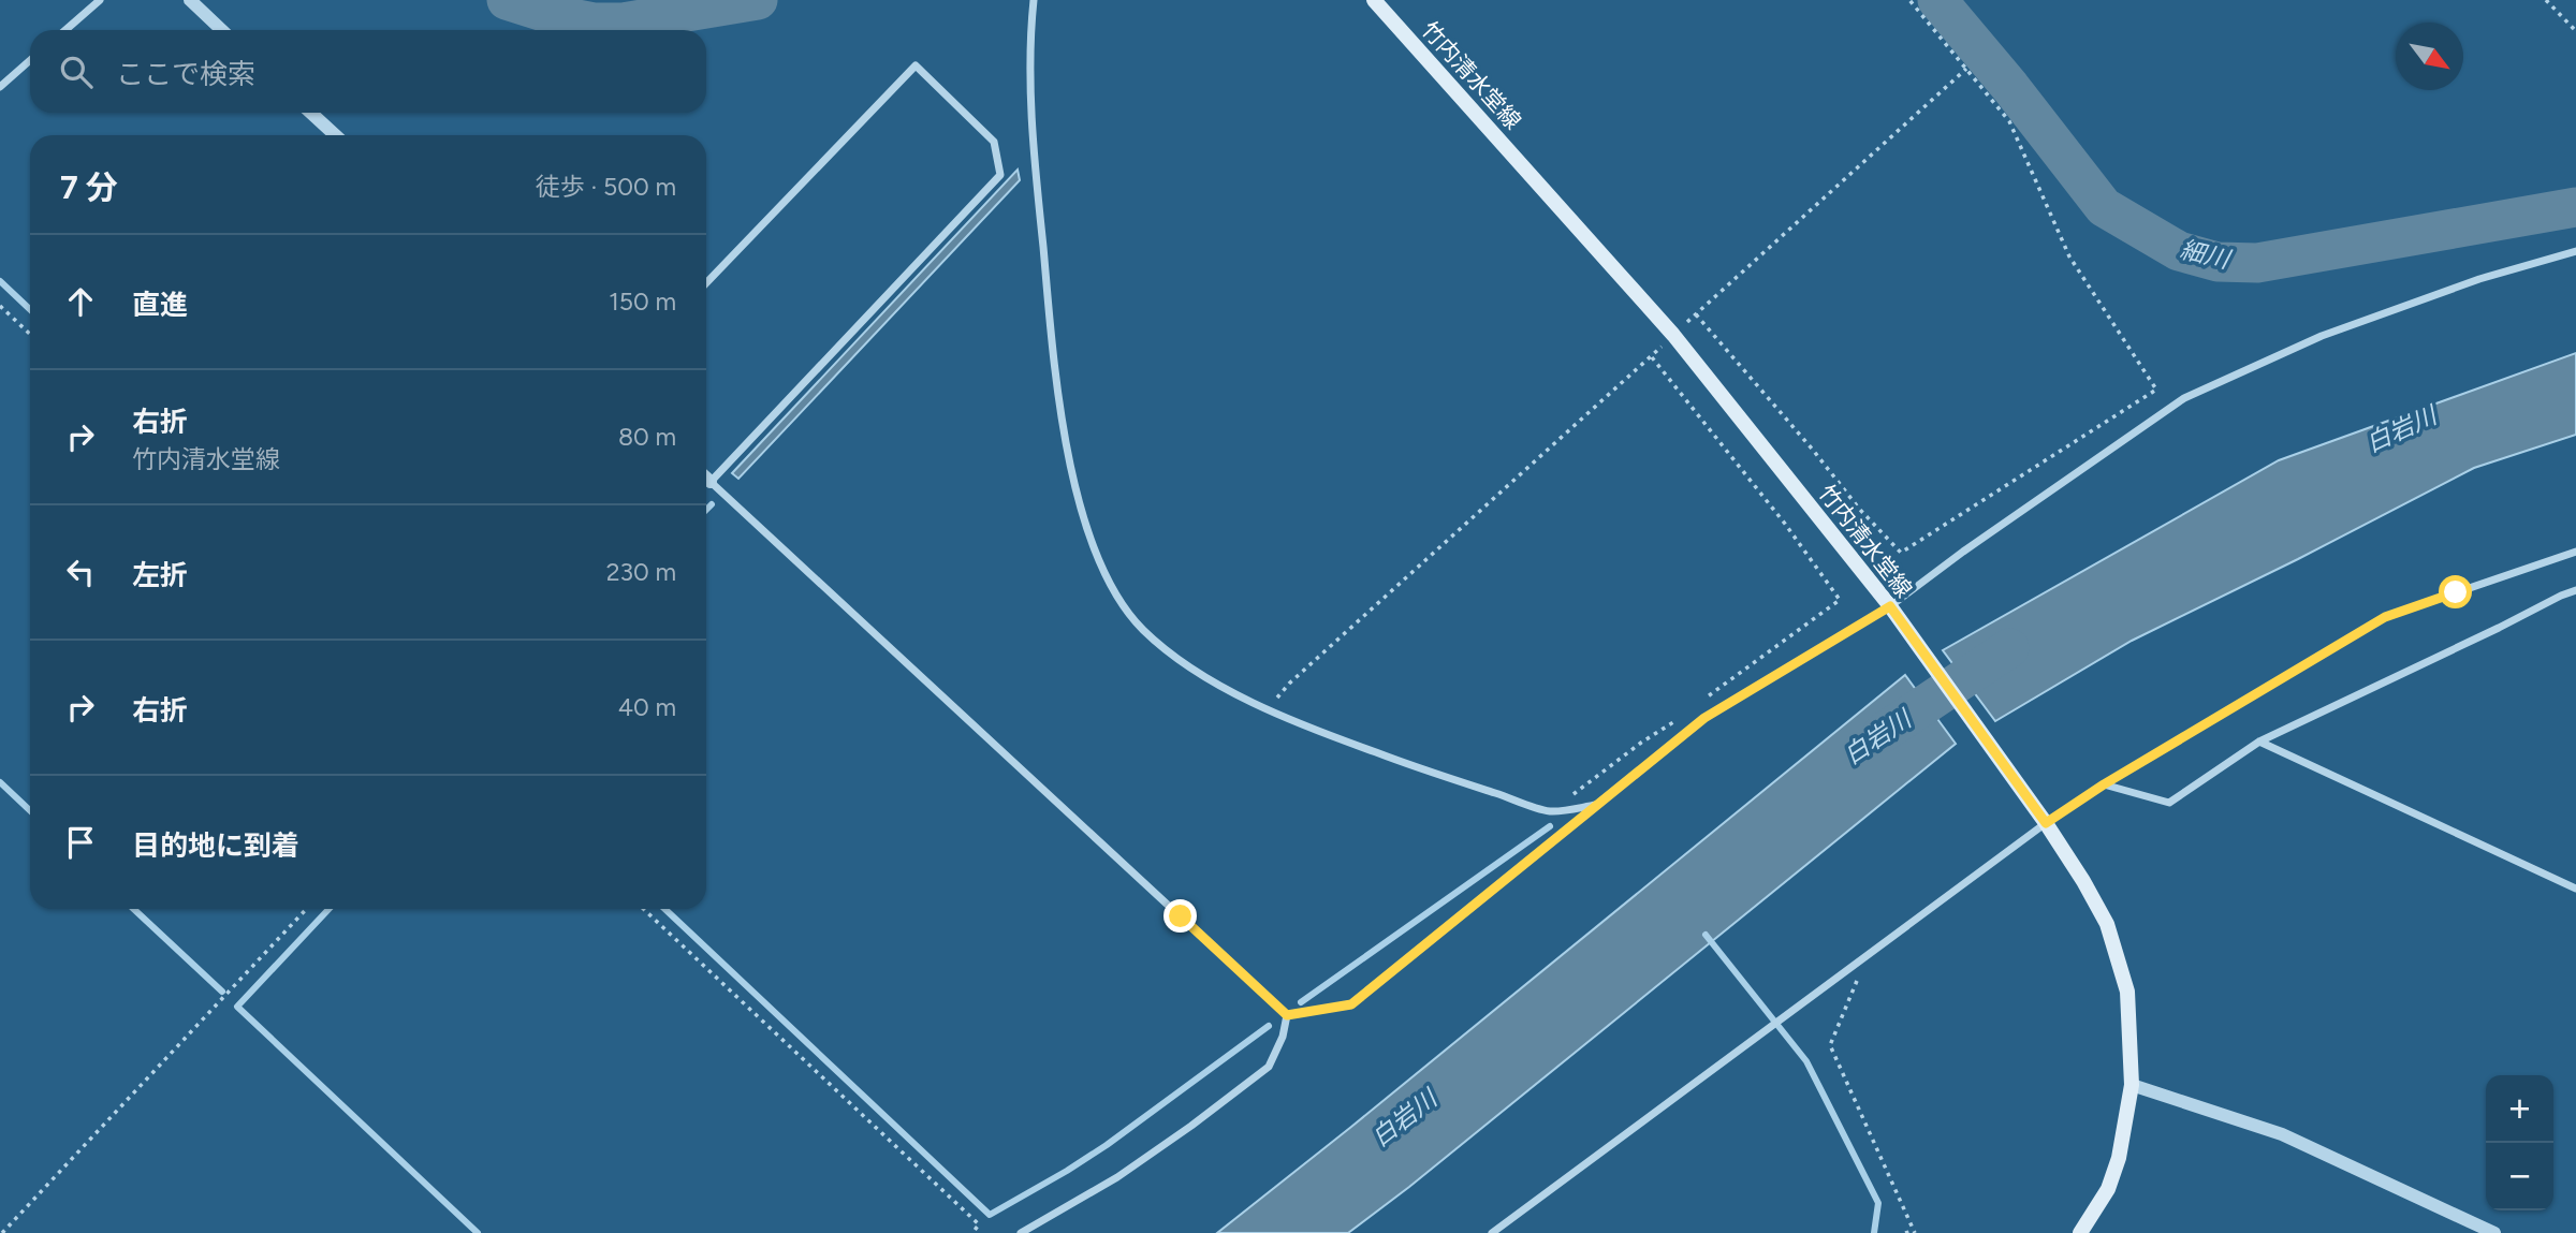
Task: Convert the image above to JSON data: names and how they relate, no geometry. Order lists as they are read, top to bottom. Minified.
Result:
{"streets":{"main road":["竹内清水堂線"]},"water":["細川","白岩川"],"north":"bottom right","page":{"search":"ここで検索","heading":["7 分","徒歩 · 500 m"],"list":[["直進","150 m"],["右折","竹内清水堂線","80 m"],["左折","230 m"],["右折","40 m"],"目的地に到着"],"map_buttons":["+","−"]}}
